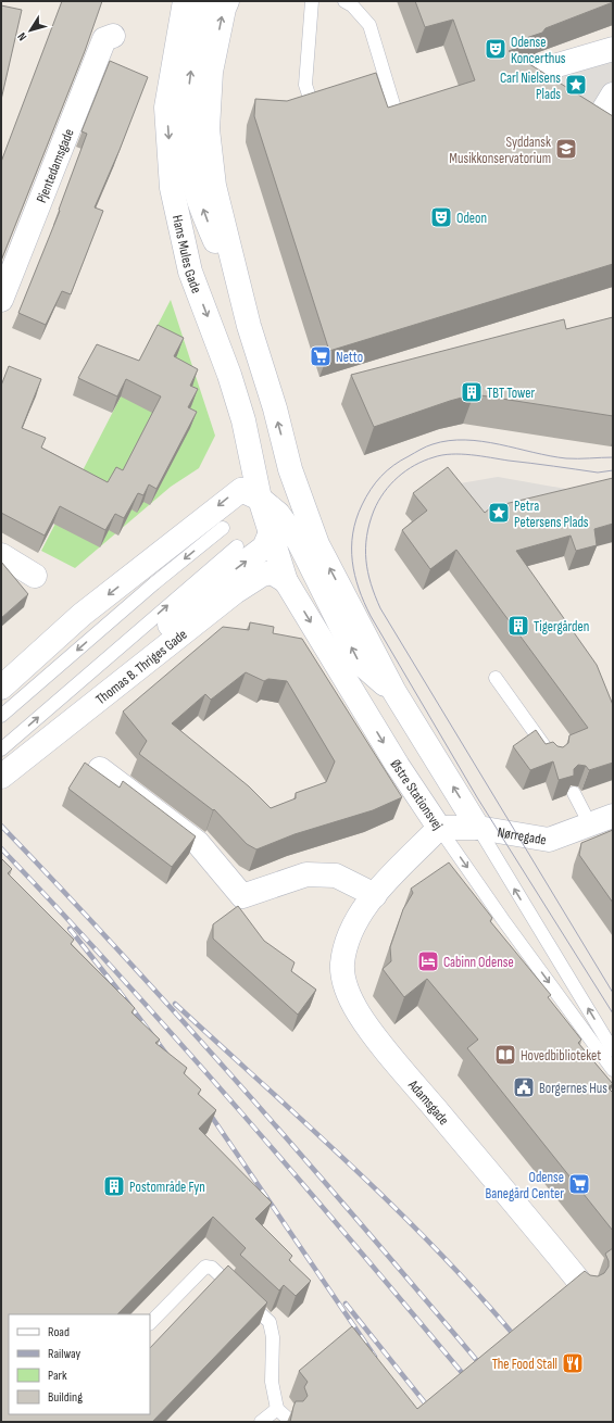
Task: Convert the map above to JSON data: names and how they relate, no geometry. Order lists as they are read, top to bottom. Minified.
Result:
{"streets":{"street":["Pjentedamsgade","Hans Mules Gade","Thomas B. Thriges Gade","Østre Stationsvej","Nørregade","Adamsgade"]},"crossings":[["Hans Mules Gade","Østre Stationsvej"],["Thomas B. Thriges Gade","Østre Stationsvej"],["Østre Stationsvej","Nørregade"],["Østre Stationsvej","Adamsgade"]],"places":{"theatre":["Odense Koncerthus","Odeon"],"place":["Carl Nielsens Plads","Petra Petersens Plads"],"school or university":["Syddansk Musikkonservatorium"],"supermarket":["Netto","Odense Banegård Center"],"building":["TBT Tower","Tigergården","Postområde Fyn"],"hotel":["Cabinn Odense"],"library":["Hovedbiblioteket"],"public building":["Borgernes Hus"],"restaurant":["The Food Stall"]},"legend":["Road","Railway","Park","Building"],"north":"bottom left"}
